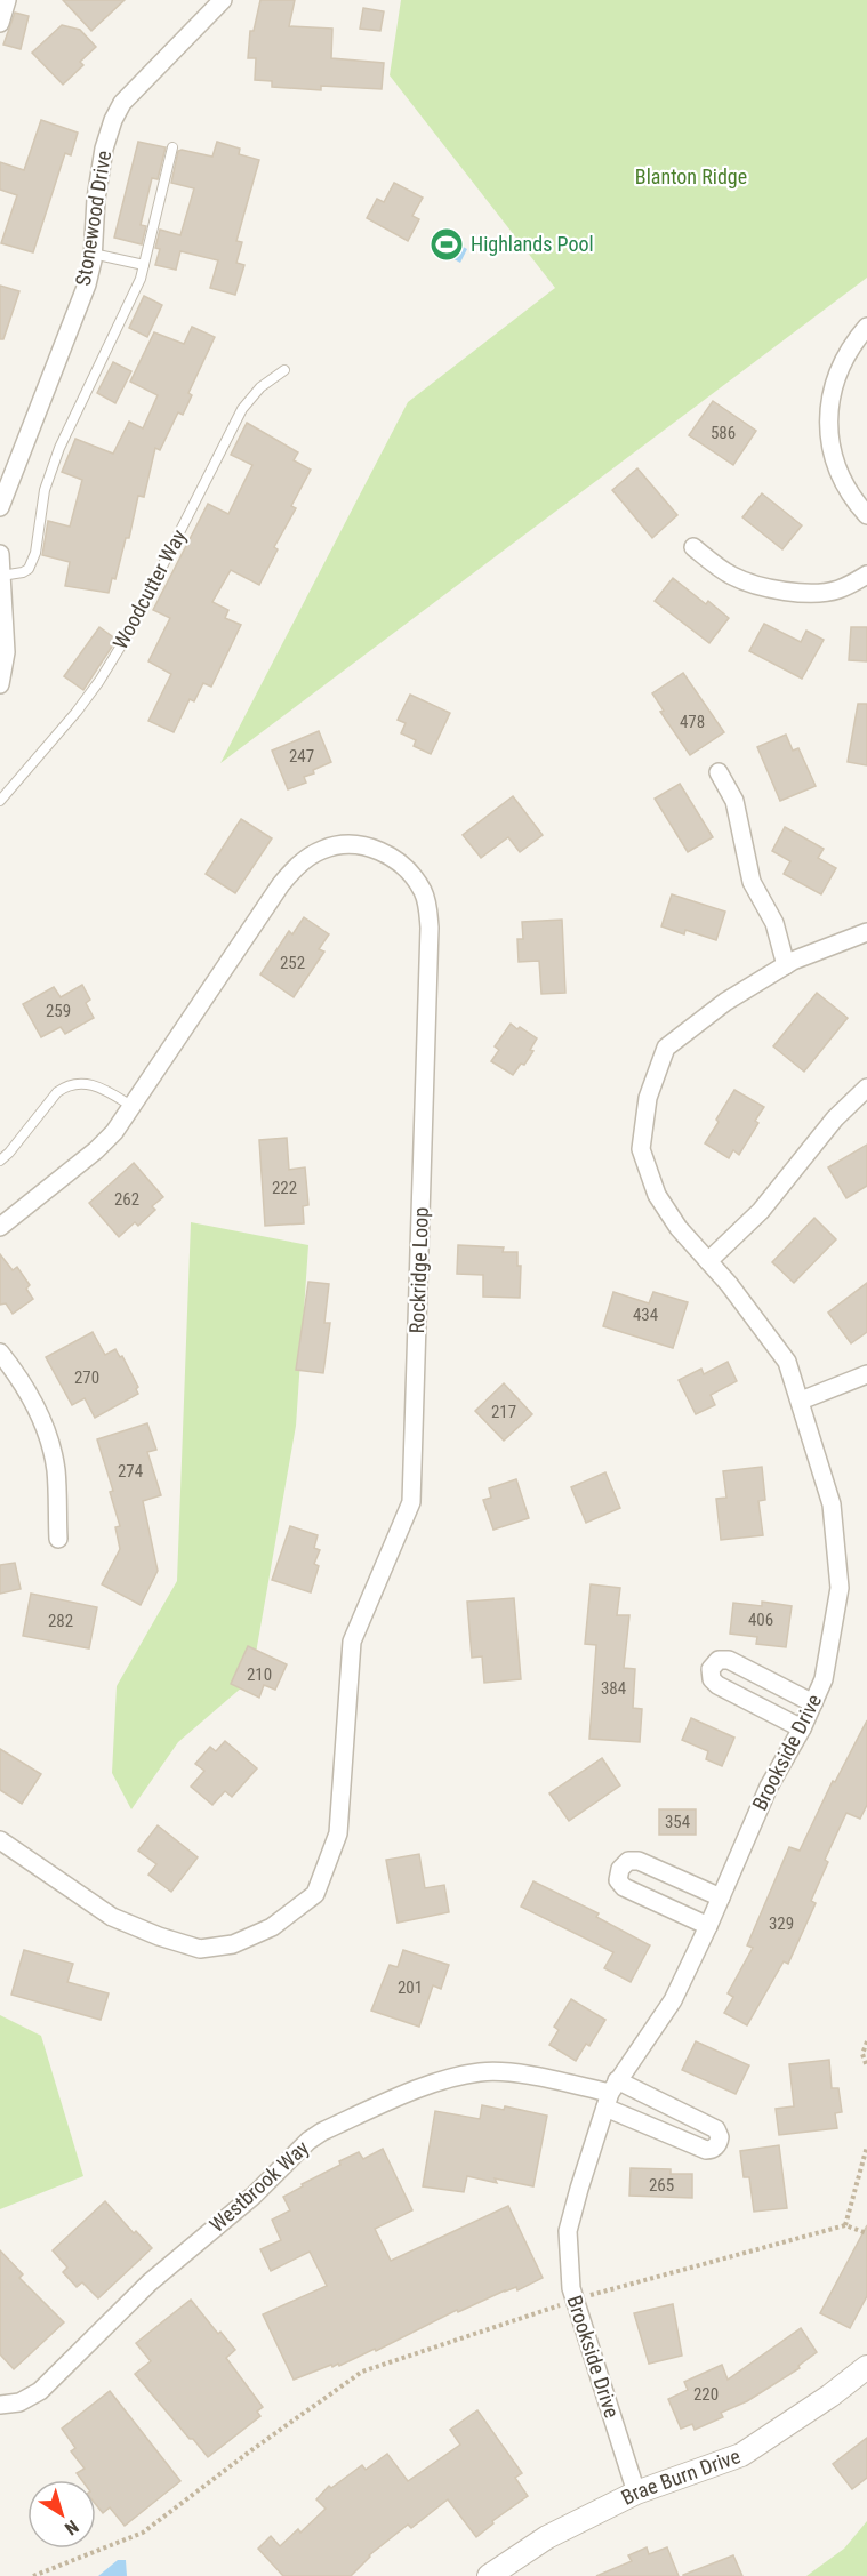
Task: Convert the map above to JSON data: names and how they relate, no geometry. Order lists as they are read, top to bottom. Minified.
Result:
{"streets":{"street":["Stonewood Drive","Rockridge Loop","Brookside Drive","Westbrook Way","Brae Burn Drive"],"lane":["Woodcutter Way"]},"crossings":[["Brookside Drive","Westbrook Way"],["Brookside Drive","Brae Burn Drive"]],"parks":["Blanton Ridge"],"places":{"sports":["Highlands Pool"]},"house_numbers":["586","478","247","252","259","222","262","434","270","217","274","406","282","210","384","354","329","201","265","220"],"north":"bottom right"}
